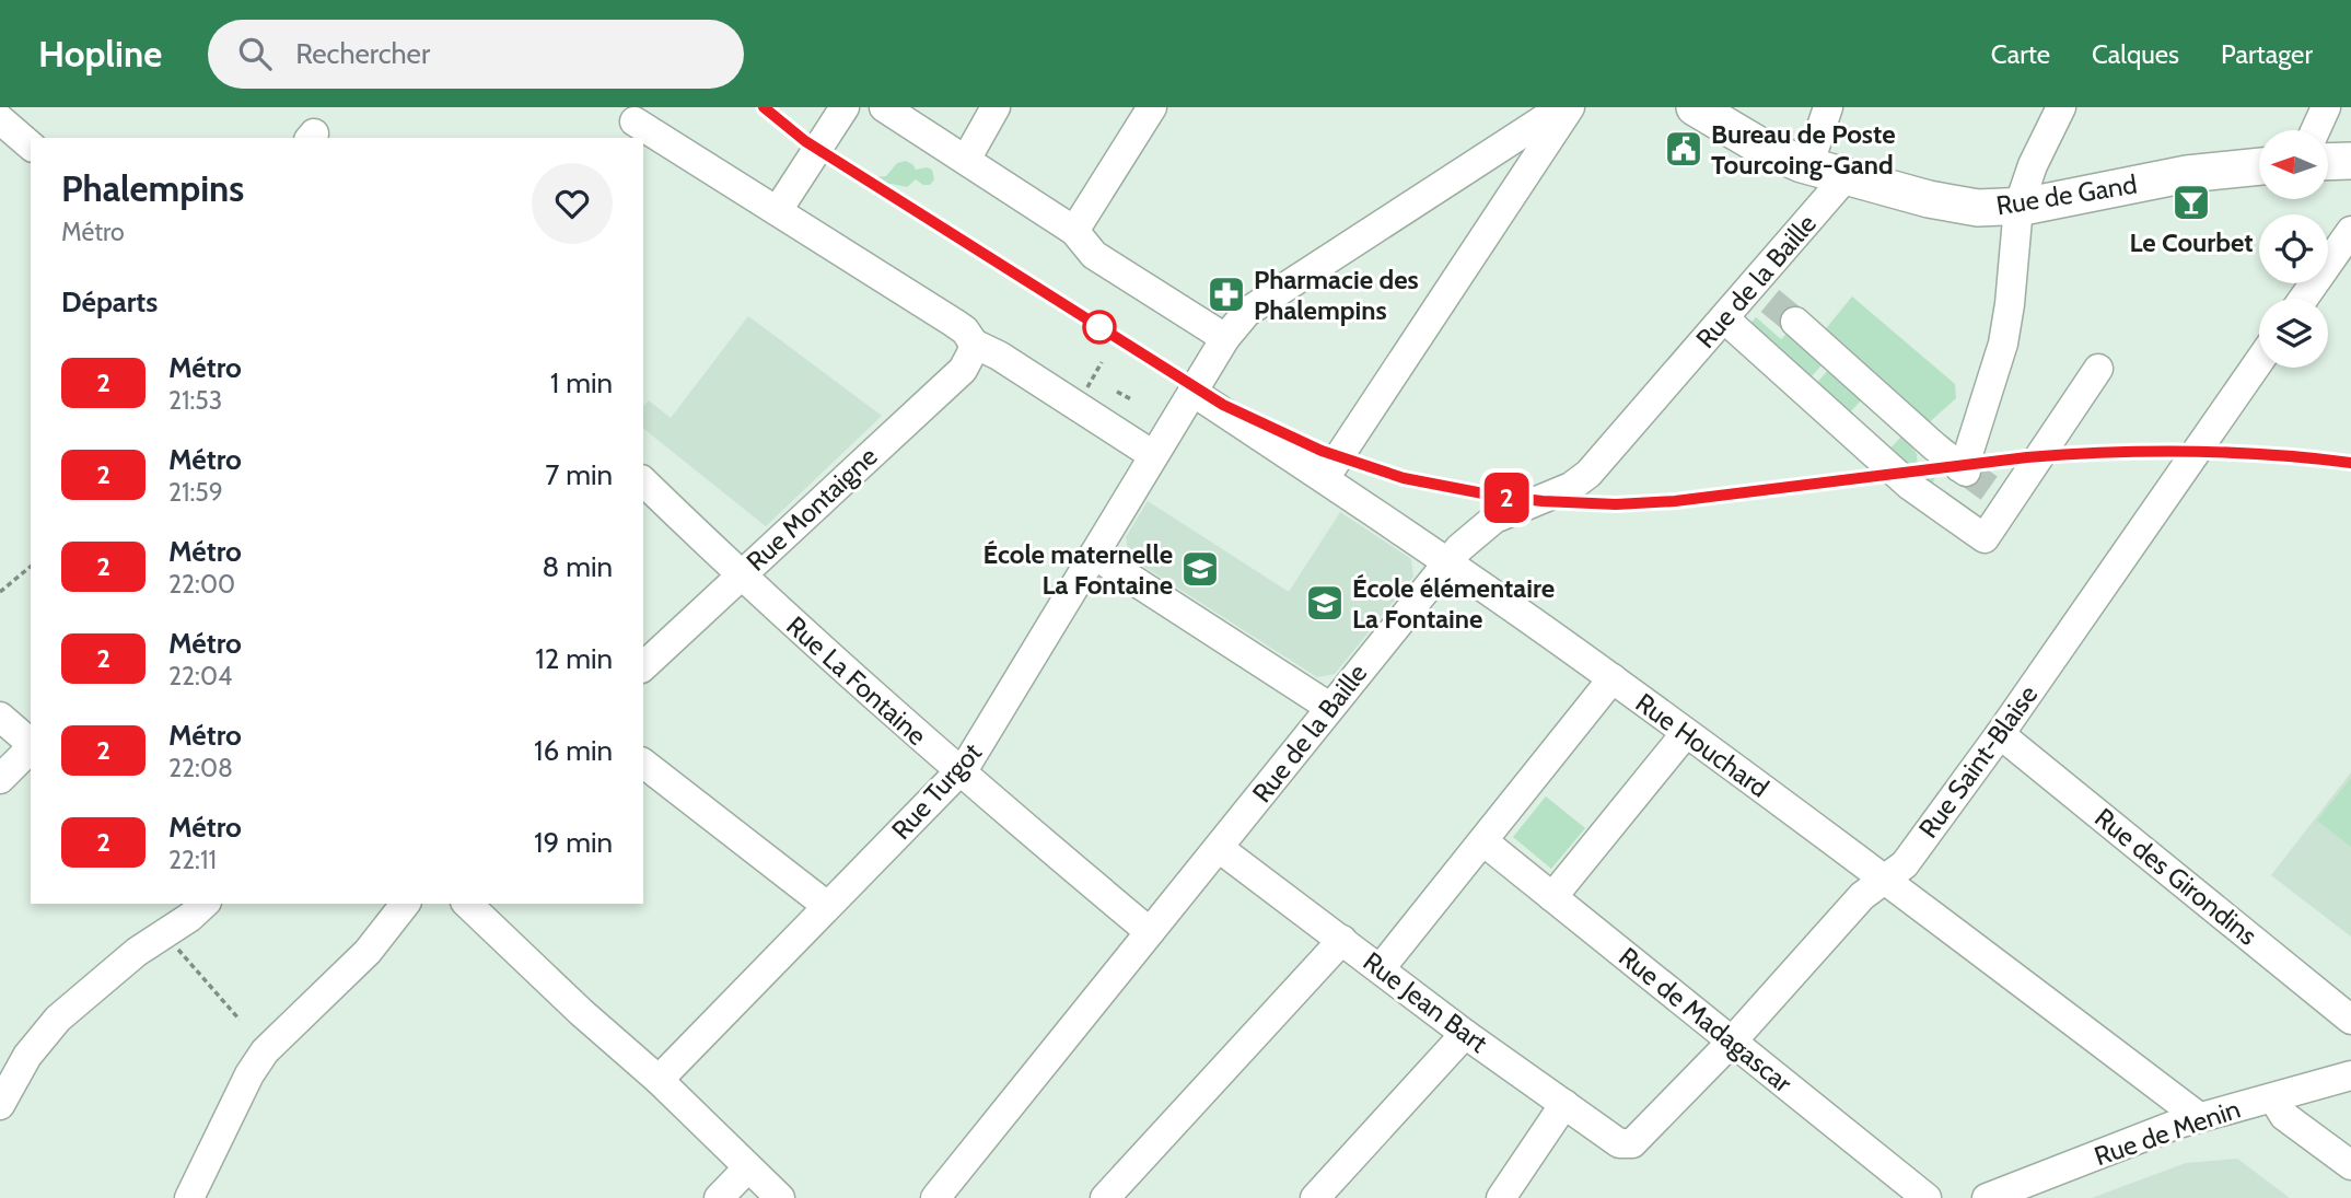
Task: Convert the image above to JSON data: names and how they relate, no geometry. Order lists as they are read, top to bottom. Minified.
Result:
{"streets":{"main road":["Rue de Gand"],"street":["Rue de la Baille","Rue Montaigne","Rue La Fontaine","Rue Houchard","Rue Saint-Blaise","Rue Turgot","Rue des Girondins","Rue Jean Bart","Rue de Madagascar","Rue de Menin"]},"crossings":[["Rue de Gand","Rue de la Baille"],["Rue de la Baille","Rue La Fontaine"],["Rue de la Baille","Rue Houchard"],["Rue de la Baille","Rue Jean Bart"],["Rue Montaigne","Rue La Fontaine"],["Rue La Fontaine","Rue Turgot"],["Rue Houchard","Rue Saint-Blaise"],["Rue Houchard","Rue Turgot"],["Rue Houchard","Rue de Menin"],["Rue Saint-Blaise","Rue des Girondins"],["Rue Saint-Blaise","Rue Jean Bart"],["Rue Saint-Blaise","Rue de Madagascar"]],"places":{"public building":["Bureau de Poste Tourcoing-Gand"],"bar":["Le Courbet"],"pharmacy":["Pharmacie des Phalempins"],"school or university":["École maternelle La Fontaine","École élémentaire La Fontaine"]},"lines":["metro line 2"],"north":"left","page":{"header":"Hopline","search":"Rechercher","nav":["Carte","Calques","Partager"],"on_map":"2","heading":[["Phalempins","Métro"],"Départs"],"list":[{"mark":"2","name":"Métro","note":"21:53","value":"1 min"},{"mark":"2","name":"Métro","note":"21:59","value":"7 min"},{"mark":"2","name":"Métro","note":"22:00","value":"8 min"},{"mark":"2","name":"Métro","note":"22:04","value":"12 min"},{"mark":"2","name":"Métro","note":"22:08","value":"16 min"},{"mark":"2","name":"Métro","note":"22:11","value":"19 min"}]}}
